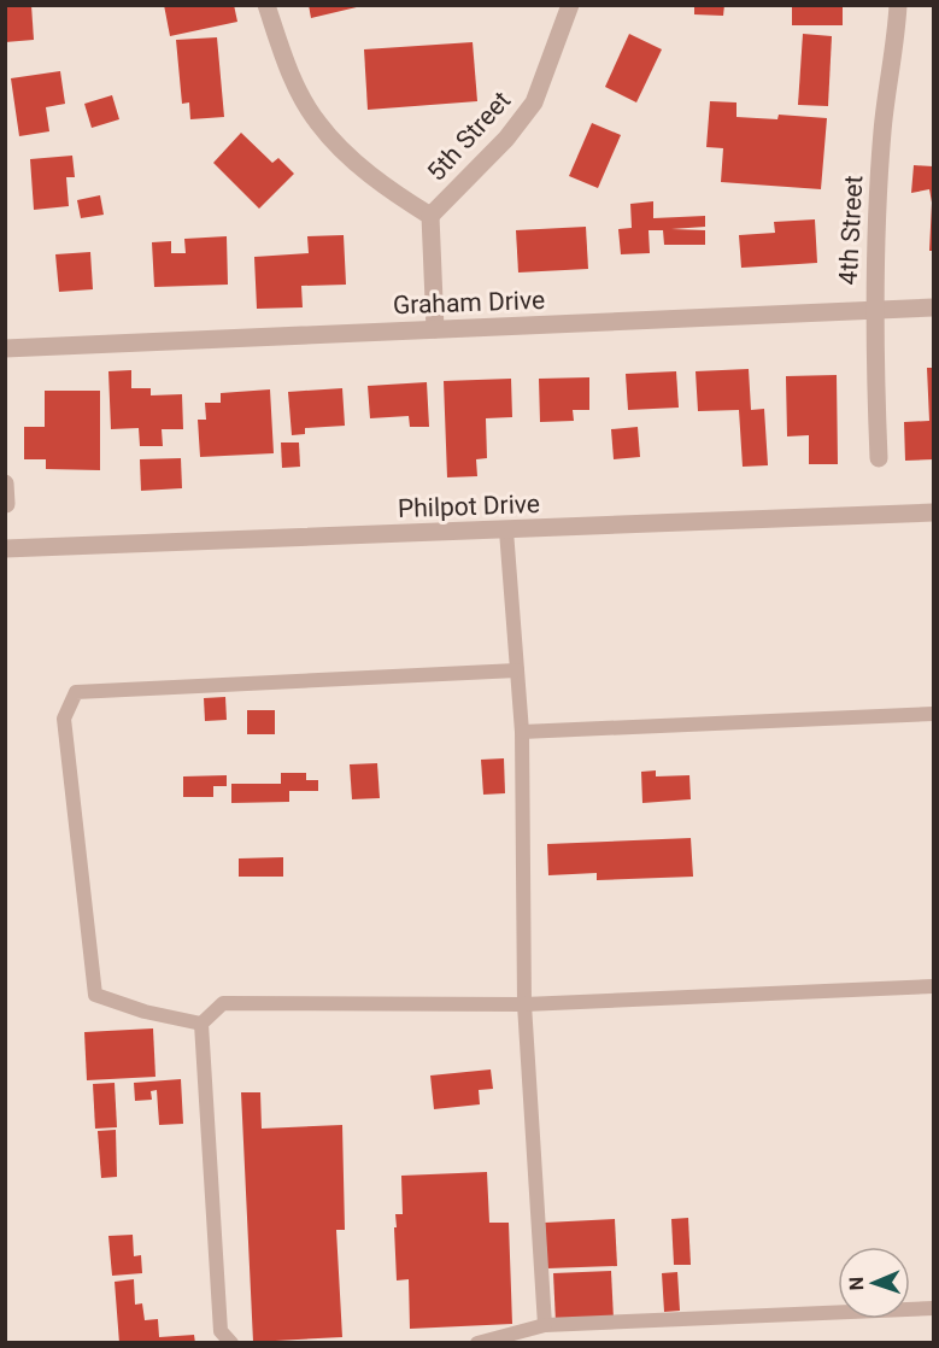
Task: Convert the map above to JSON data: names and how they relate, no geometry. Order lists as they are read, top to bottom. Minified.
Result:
{"streets":{"street":["5th Street","4th Street","Graham Drive","Philpot Drive"]},"crossings":[["4th Street","Graham Drive"]],"north":"left"}
